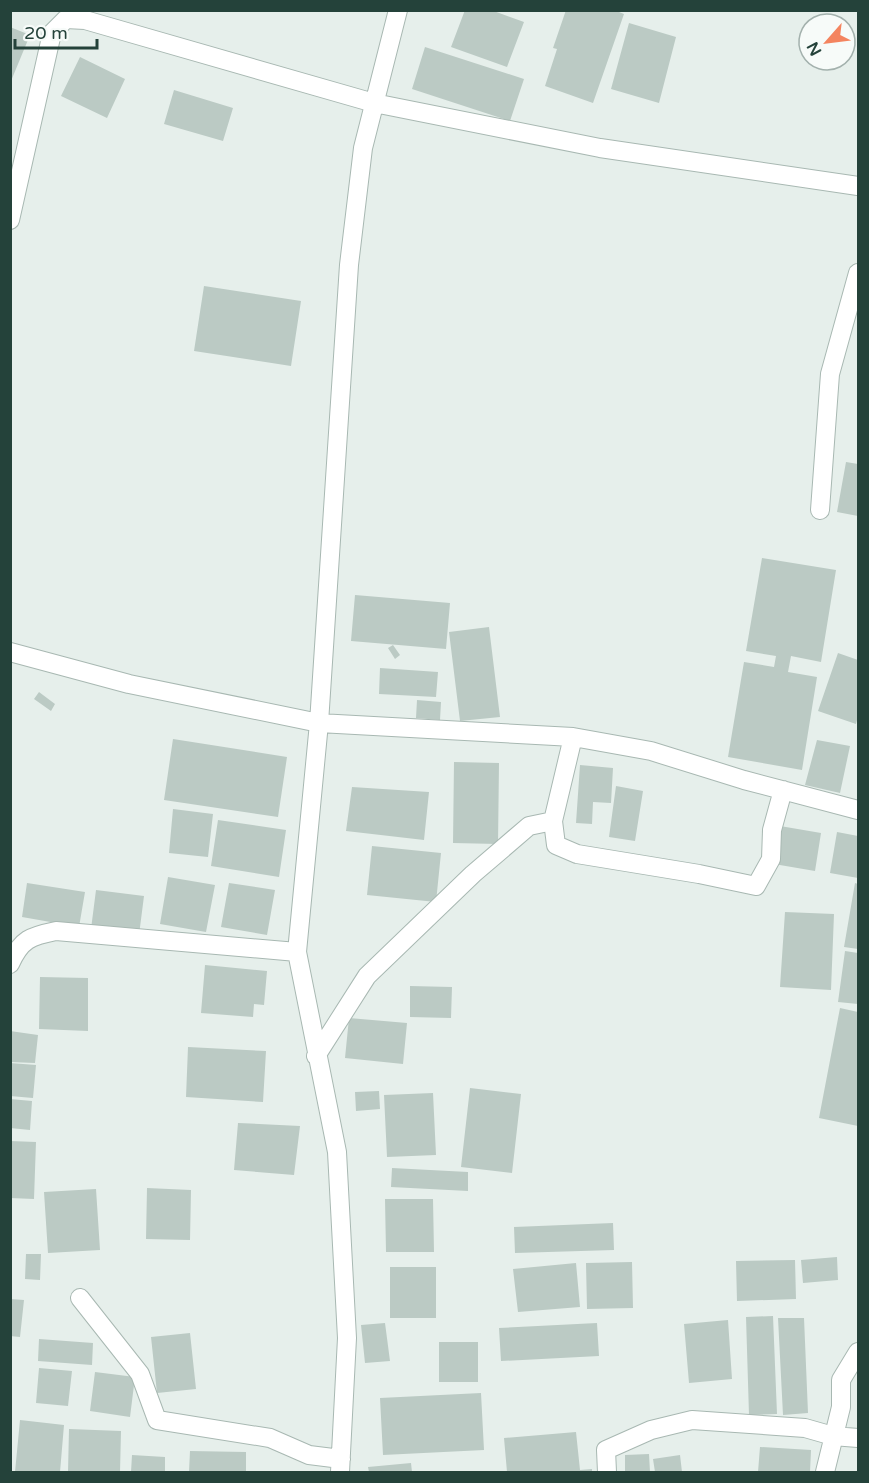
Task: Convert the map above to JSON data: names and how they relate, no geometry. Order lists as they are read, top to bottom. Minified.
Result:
{"scale_bar":"20 m","north":"bottom left"}
